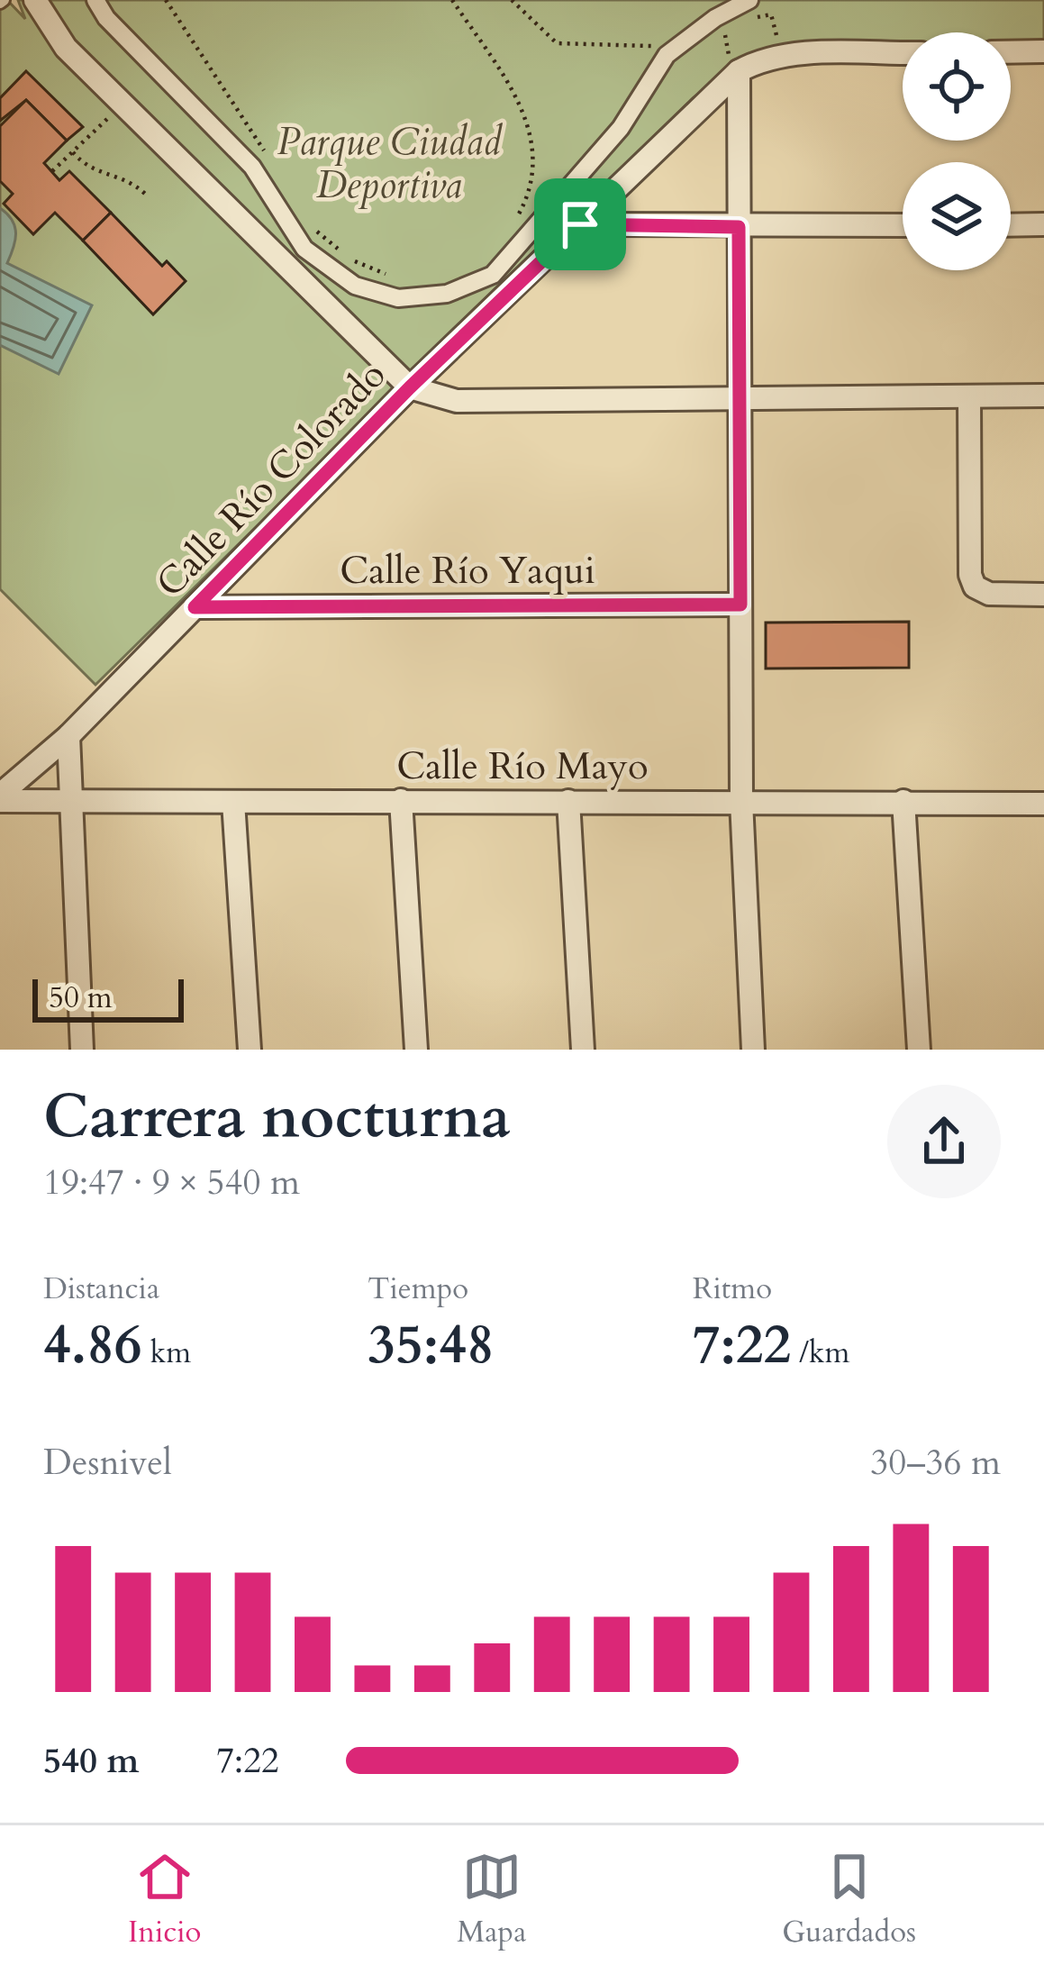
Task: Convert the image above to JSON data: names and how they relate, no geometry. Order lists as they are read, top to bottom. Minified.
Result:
{"streets":{"street":["Calle Río Colorado","Calle Río Yaqui","Calle Río Mayo"]},"crossings":[["Calle Río Colorado","Calle Río Yaqui"],["Calle Río Colorado","Calle Río Mayo"]],"parks":["Parque Ciudad Deportiva"],"scale_bar":"50 m","page":{"scale":"50 m","heading":["Carrera nocturna","19:47 · 9 × 540 m"],"stats":[["Distancia","4.86 km"],["Tiempo","35:48"],["Ritmo","7:22 /km"]],"chart":["Desnivel","30–36 m"],"list":[{"name":"540 m","note":"7:22"}],"tabs":["Inicio","Mapa","Guardados"]}}
